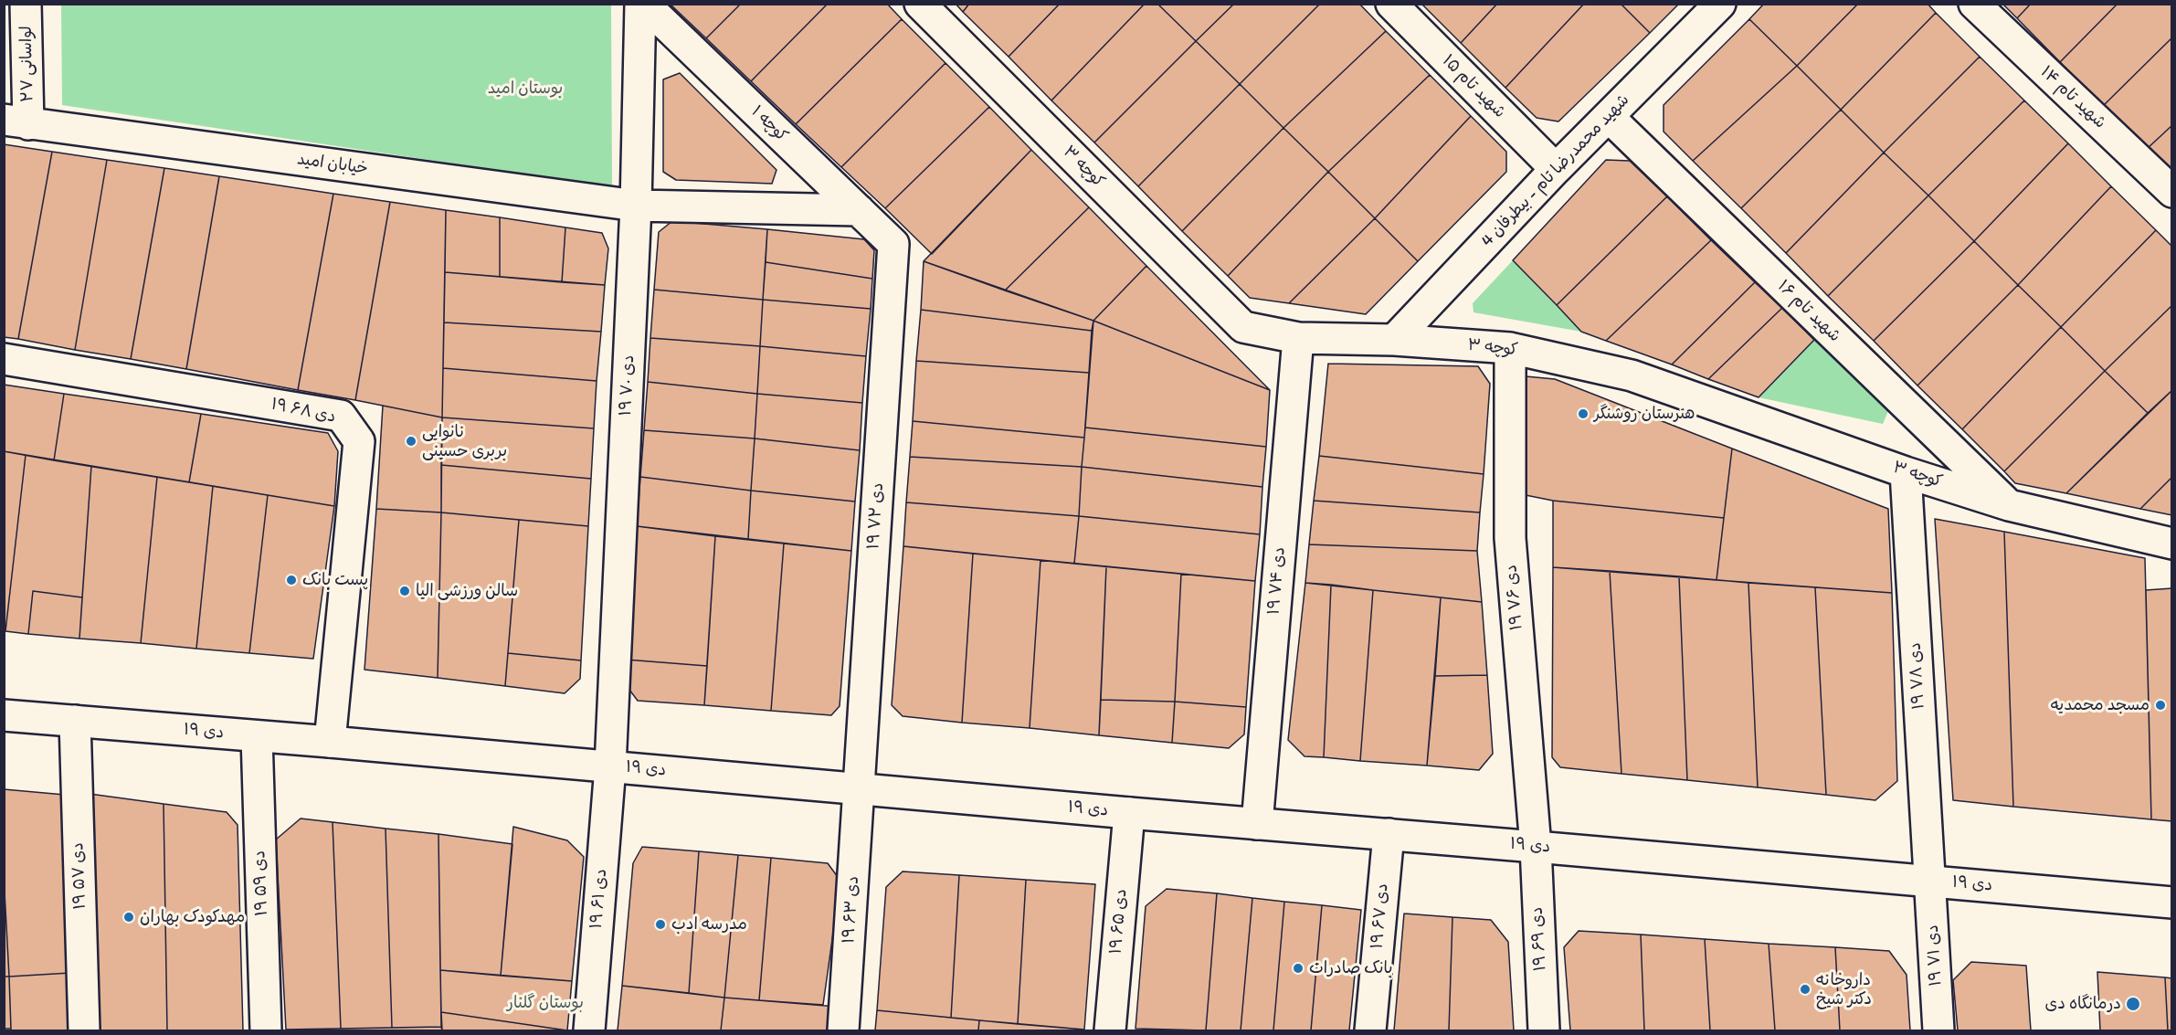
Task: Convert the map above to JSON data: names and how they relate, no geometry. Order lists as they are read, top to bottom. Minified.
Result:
{"streets":{"street":["لواسانی ۲۷","شهید تام ۱۵","شهید تام ۱۴","کوچه ۱","خیابان امید","کوچه ۳","شهید محمدرضا تام - بیطرفان 4","شهید تام ۱۶","۱۹ دی ۷۰","۱۹ دی ۶۸","۱۹ دی ۷۲","۱۹ دی ۷۴","۱۹ دی ۷۶","۱۹ دی ۷۸","۱۹ دی","۱۹ دی ۵۷","۱۹ دی ۵۹","۱۹ دی ۶۱","۱۹ دی ۶۳","۱۹ دی ۶۷","۱۹ دی ۶۵","۱۹ دی ۶۹","۱۹ دی ۷۱"]},"crossings":[["لواسانی ۲۷","خیابان امید"],["شهید تام ۱۵","شهید محمدرضا تام - بیطرفان 4"],["کوچه ۱","خیابان امید"],["کوچه ۱","۱۹ دی ۷۰"],["کوچه ۱","۱۹ دی ۷۲"],["خیابان امید","۱۹ دی ۷۰"],["کوچه ۳","شهید محمدرضا تام - بیطرفان 4"],["کوچه ۳","شهید تام ۱۶"],["کوچه ۳","۱۹ دی ۷۴"],["کوچه ۳","۱۹ دی ۷۶"],["کوچه ۳","۱۹ دی ۷۸"],["شهید محمدرضا تام - بیطرفان 4","شهید تام ۱۶"],["۱۹ دی ۷۰","۱۹ دی"],["۱۹ دی ۷۰","۱۹ دی ۶۱"],["۱۹ دی ۶۸","۱۹ دی"],["۱۹ دی ۷۲","۱۹ دی"],["۱۹ دی ۷۲","۱۹ دی ۶۳"],["۱۹ دی ۷۴","۱۹ دی"],["۱۹ دی ۷۶","۱۹ دی"],["۱۹ دی ۷۶","۱۹ دی ۶۹"],["۱۹ دی ۷۸","۱۹ دی"],["۱۹ دی ۷۸","۱۹ دی ۷۱"],["۱۹ دی","۱۹ دی ۵۷"],["۱۹ دی","۱۹ دی ۵۹"],["۱۹ دی","۱۹ دی ۶۱"],["۱۹ دی","۱۹ دی ۶۳"],["۱۹ دی","۱۹ دی ۶۷"],["۱۹ دی","۱۹ دی ۶۵"],["۱۹ دی","۱۹ دی ۶۹"],["۱۹ دی","۱۹ دی ۷۱"]],"parks":["بوستان امید","بوستان گلنار"],"places":["هنرستان روشنگر","نانوایی بربری حسینی","پست بانک","سالن ورزشی الیا","مسجد محمدیه","مهدکودک بهاران","مدرسه ادب","بانک صادرات","داروخانه دکتر شیخ","درمانگاه دی"]}
